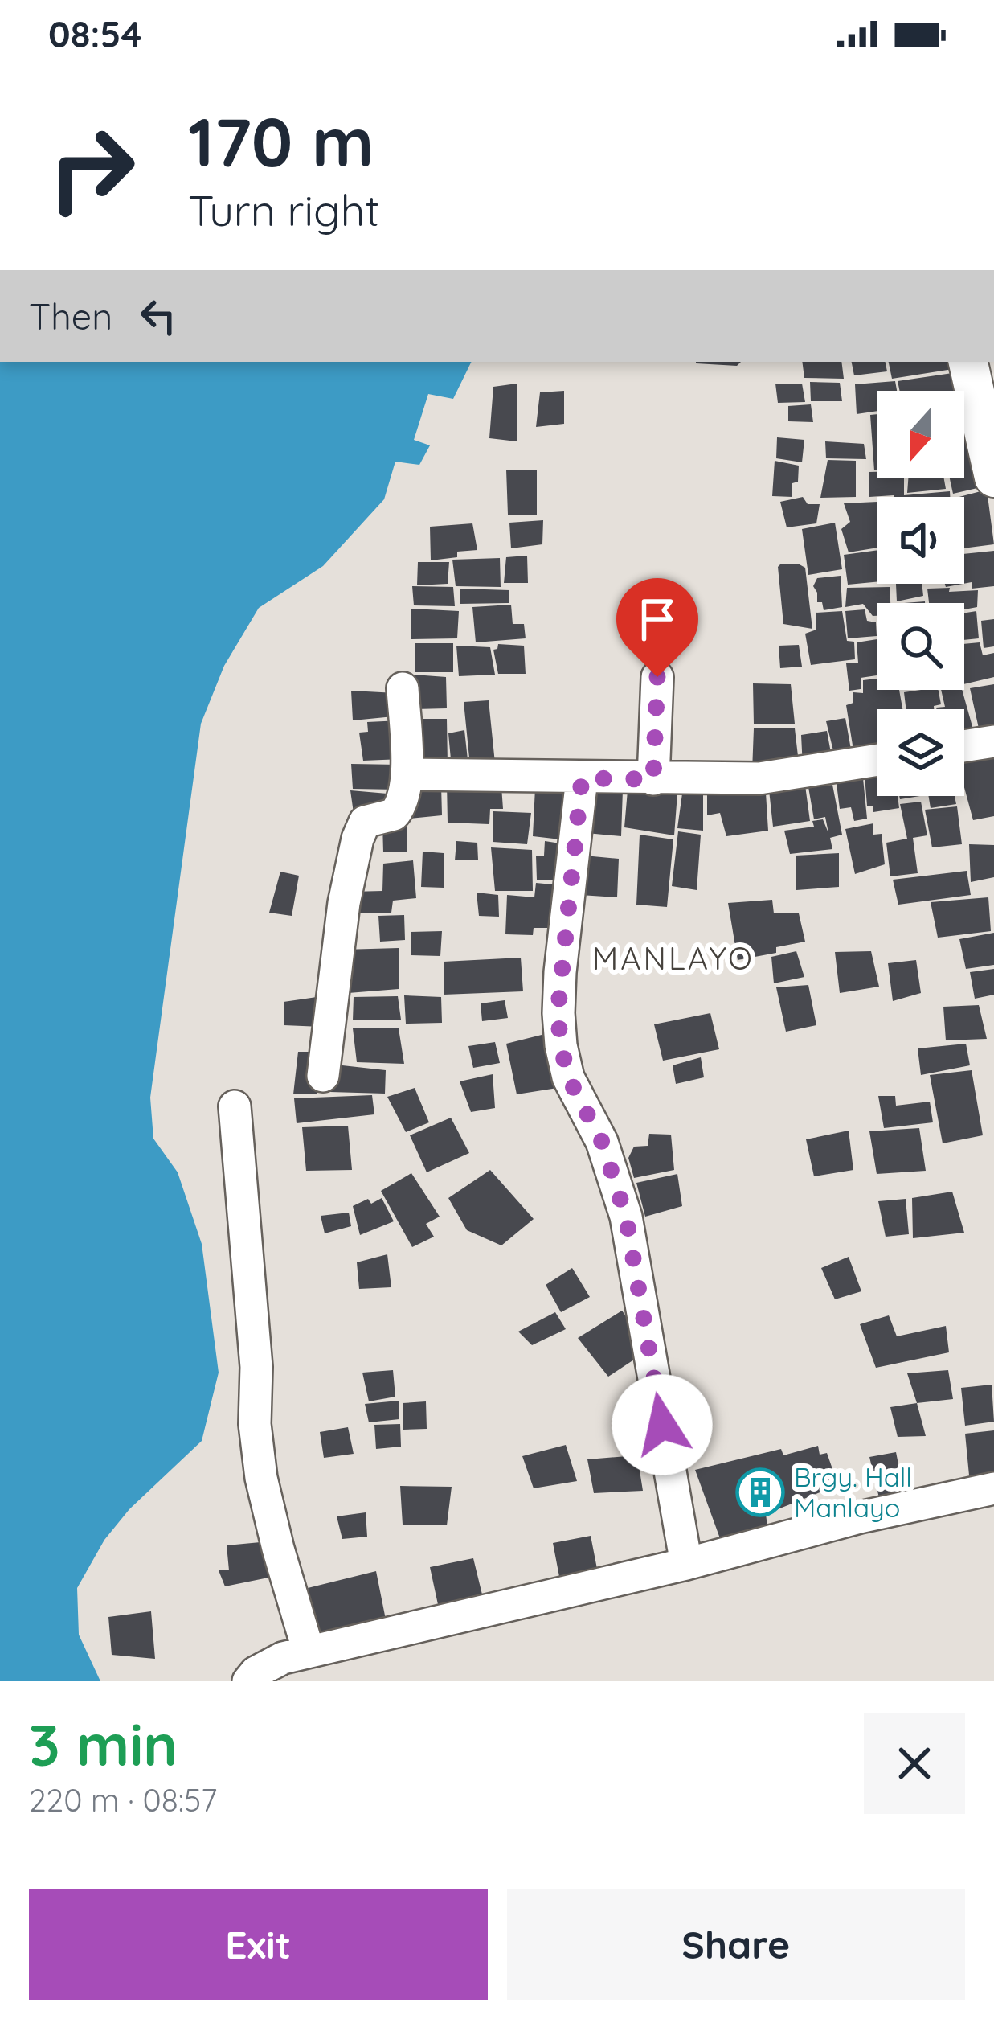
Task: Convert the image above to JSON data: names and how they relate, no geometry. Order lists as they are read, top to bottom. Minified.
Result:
{"districts":["MANLAYO"],"places":{"building":["Brgy. Hall Manlayo"]},"north":"bottom","page":{"status":"08:54","turn":["170 m","Turn right"],"then":"Then","heading":["3 min","220 m · 08:57"],"buttons":["Exit","Share"]}}
